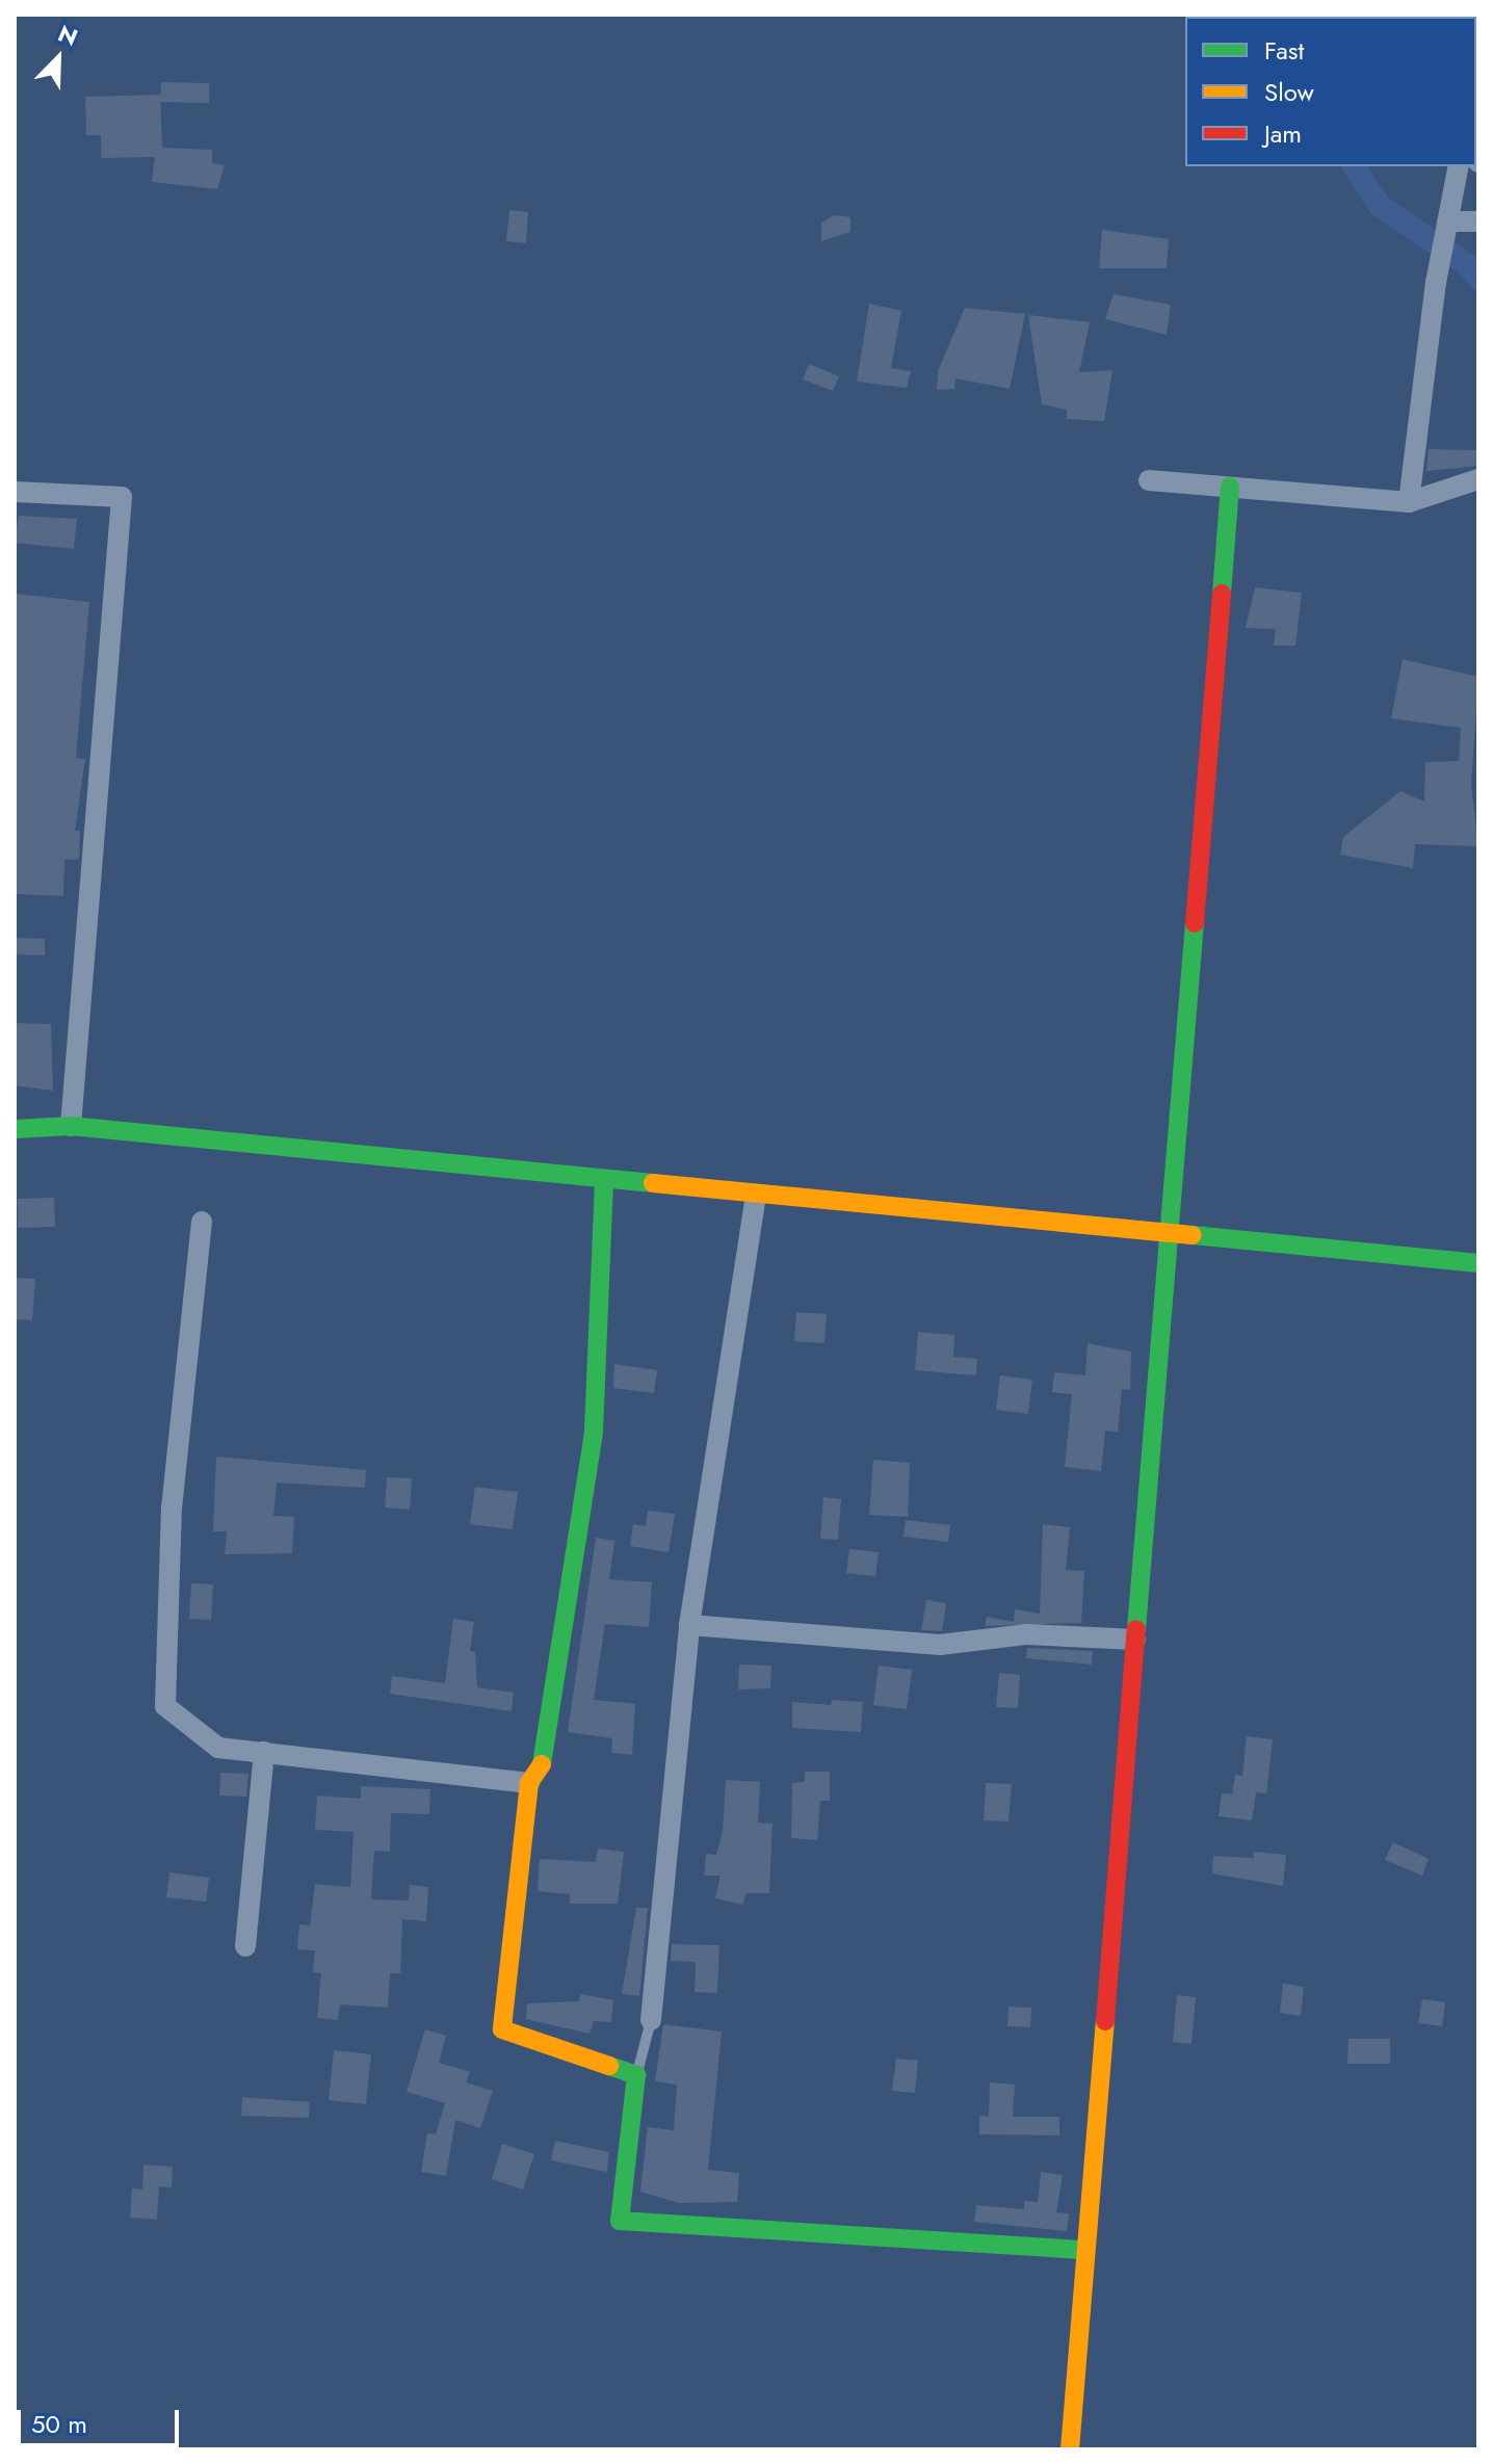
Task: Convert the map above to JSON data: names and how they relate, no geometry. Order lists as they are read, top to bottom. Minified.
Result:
{"legend":["Fast","Slow","Jam"],"scale_bar":"50 m","north":"top right"}
